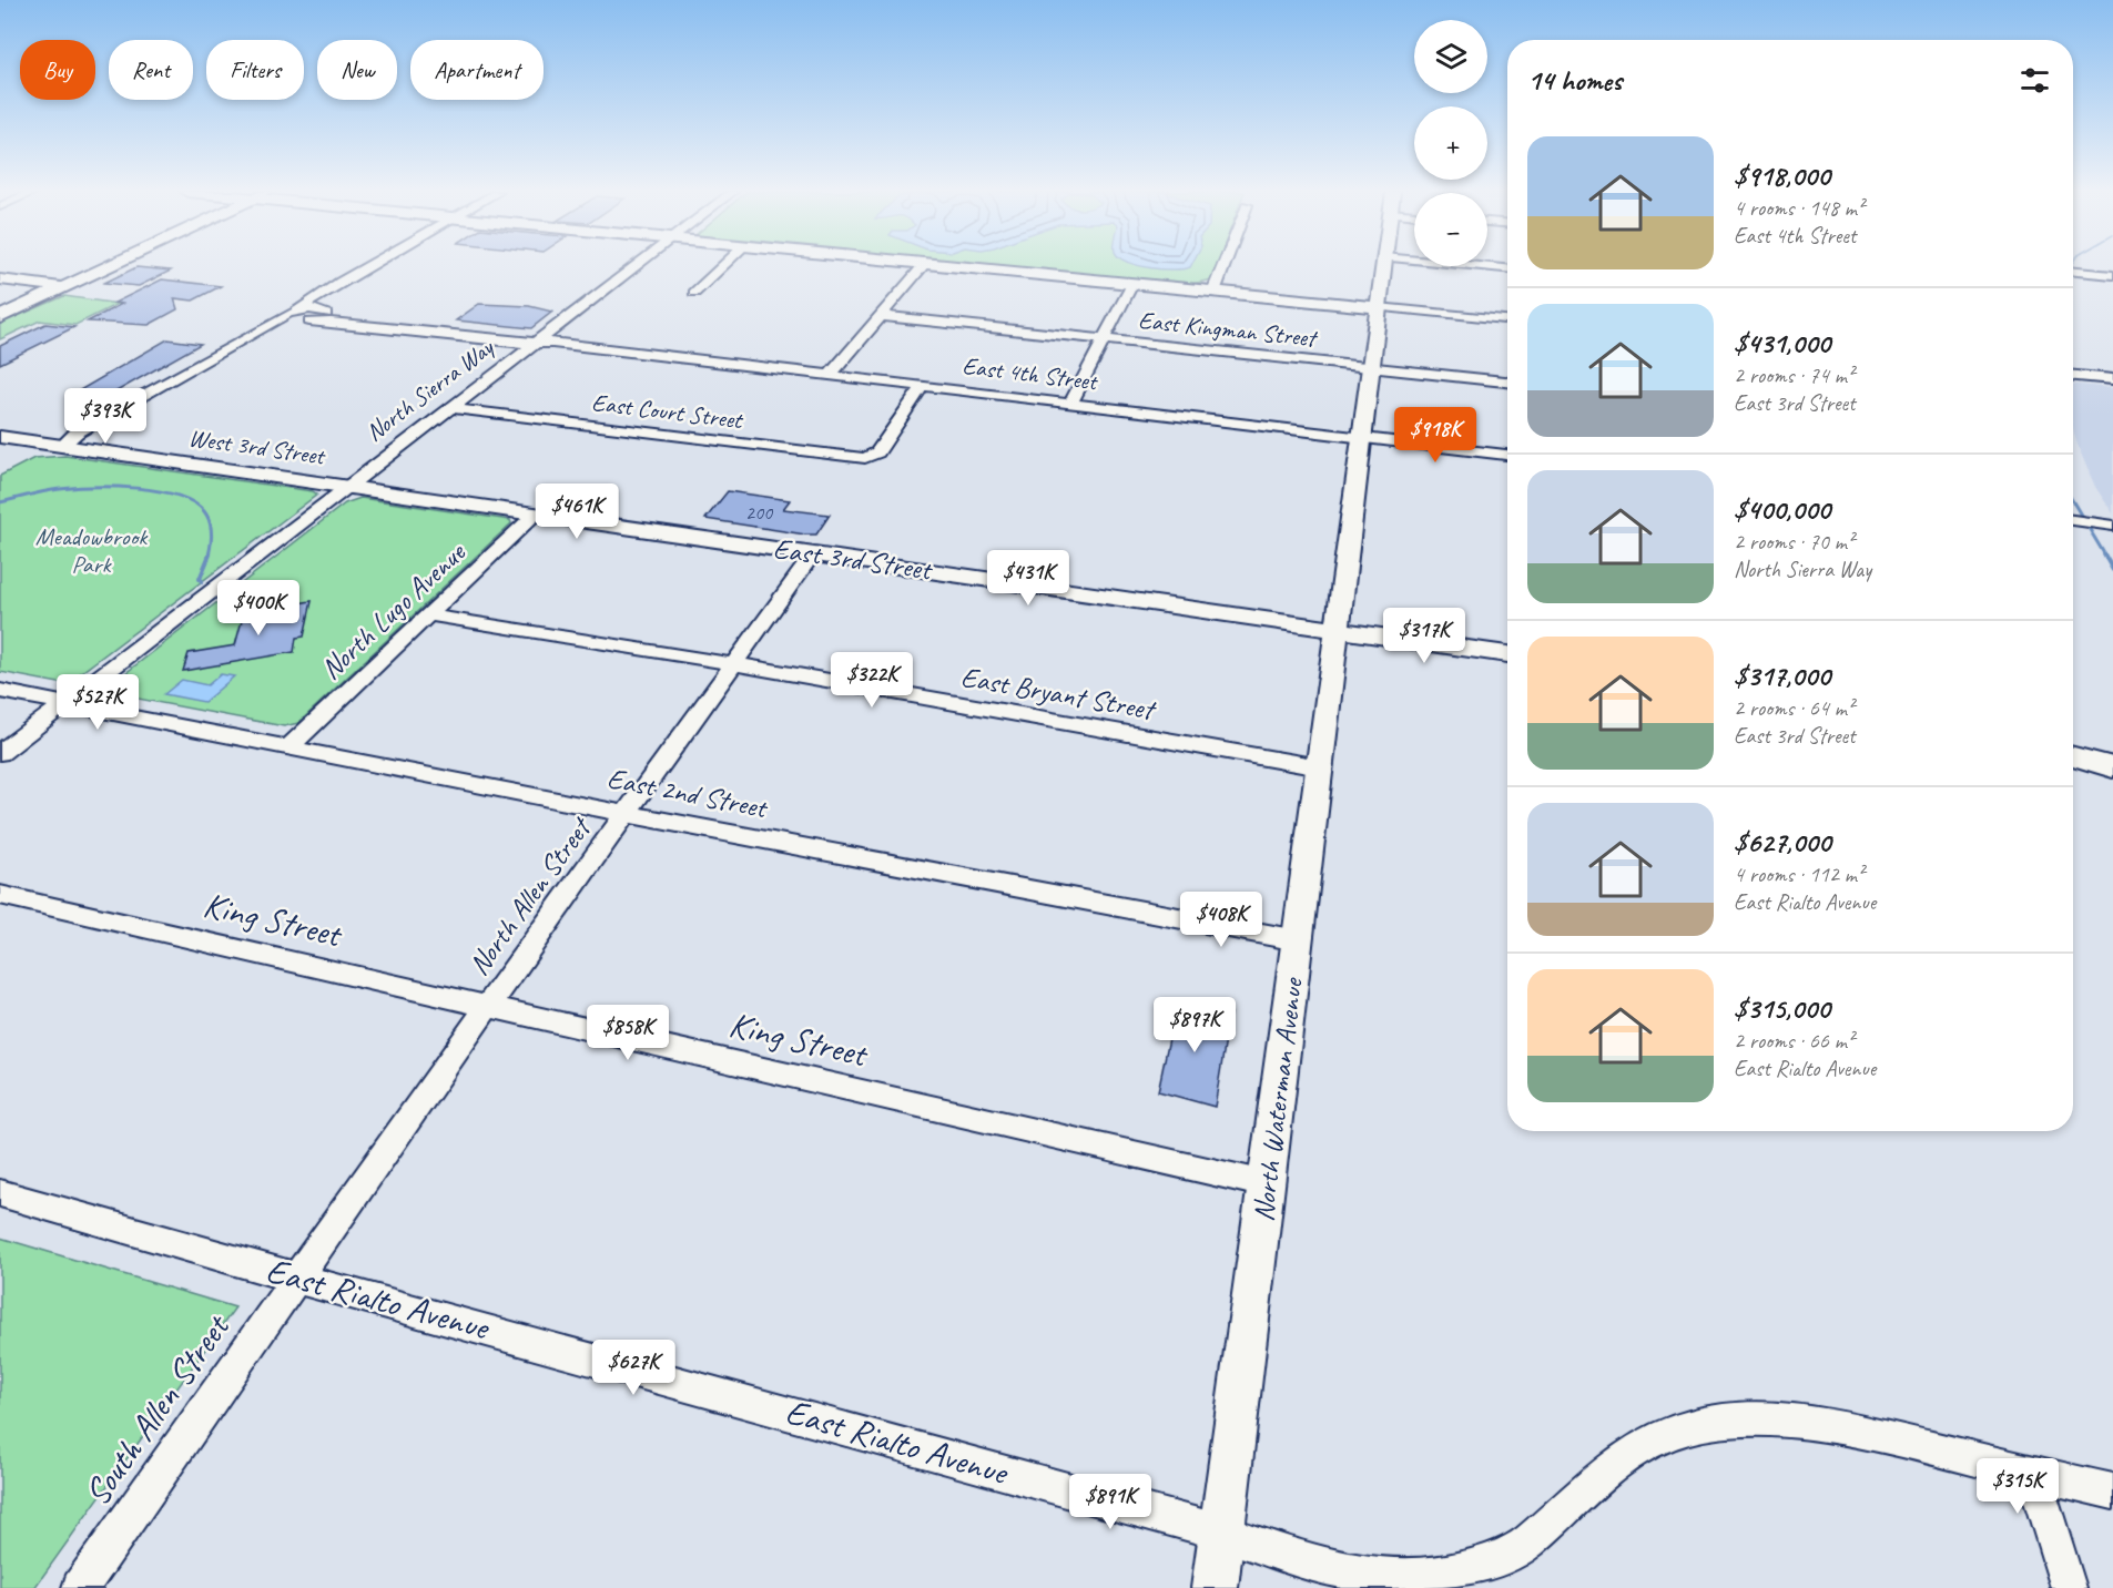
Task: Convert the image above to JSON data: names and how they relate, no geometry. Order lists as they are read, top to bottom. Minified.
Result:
{"streets":{"main road":["West 3rd Street","East 3rd Street","North Waterman Avenue"],"street":["East Kingman Street","East 4th Street","North Sierra Way","East Court Street","North Lugo Avenue","East Bryant Street","East 2nd Street","North Allen Street","King Street","East Rialto Avenue","South Allen Street"]},"crossings":[["East Kingman Street","North Waterman Avenue"],["East 4th Street","North Sierra Way"],["East 4th Street","East Court Street"],["East 4th Street","North Waterman Avenue"],["North Sierra Way","East Court Street"],["North Sierra Way","West 3rd Street"],["North Sierra Way","East 3rd Street"],["North Sierra Way","East 2nd Street"],["West 3rd Street","East 3rd Street"],["East 3rd Street","North Lugo Avenue"],["East 3rd Street","North Allen Street"],["East 3rd Street","North Waterman Avenue"],["North Lugo Avenue","East Bryant Street"],["North Lugo Avenue","East 2nd Street"],["East Bryant Street","North Allen Street"],["East Bryant Street","North Waterman Avenue"],["East 2nd Street","North Allen Street"],["East 2nd Street","North Waterman Avenue"],["North Allen Street","King Street"],["North Allen Street","East Rialto Avenue"],["North Allen Street","South Allen Street"],["King Street","North Waterman Avenue"],["North Waterman Avenue","East Rialto Avenue"],["East Rialto Avenue","South Allen Street"]],"parks":["Meadowbrook Park"],"house_numbers":["200"],"page":{"map_buttons":["+","−"],"chip":["Buy","Rent","Filters","New","Apartment"],"heading":"14 homes","list":[{"name":"$918,000","note":"4 rooms · 148 m² · East 4th Street"},{"name":"$431,000","note":"2 rooms · 74 m² · East 3rd Street"},{"name":"$400,000","note":"2 rooms · 70 m² · North Sierra Way"},{"name":"$317,000","note":"2 rooms · 64 m² · East 3rd Street"},{"name":"$627,000","note":"4 rooms · 112 m² · East Rialto Avenue"},{"name":"$315,000","note":"2 rooms · 66 m² · East Rialto Avenue"}],"price":["$393K","$918K","$461K","$431K","$400K","$317K","$322K","$527K","$408K","$897K","$858K","$627K","$315K","$891K"]}}
